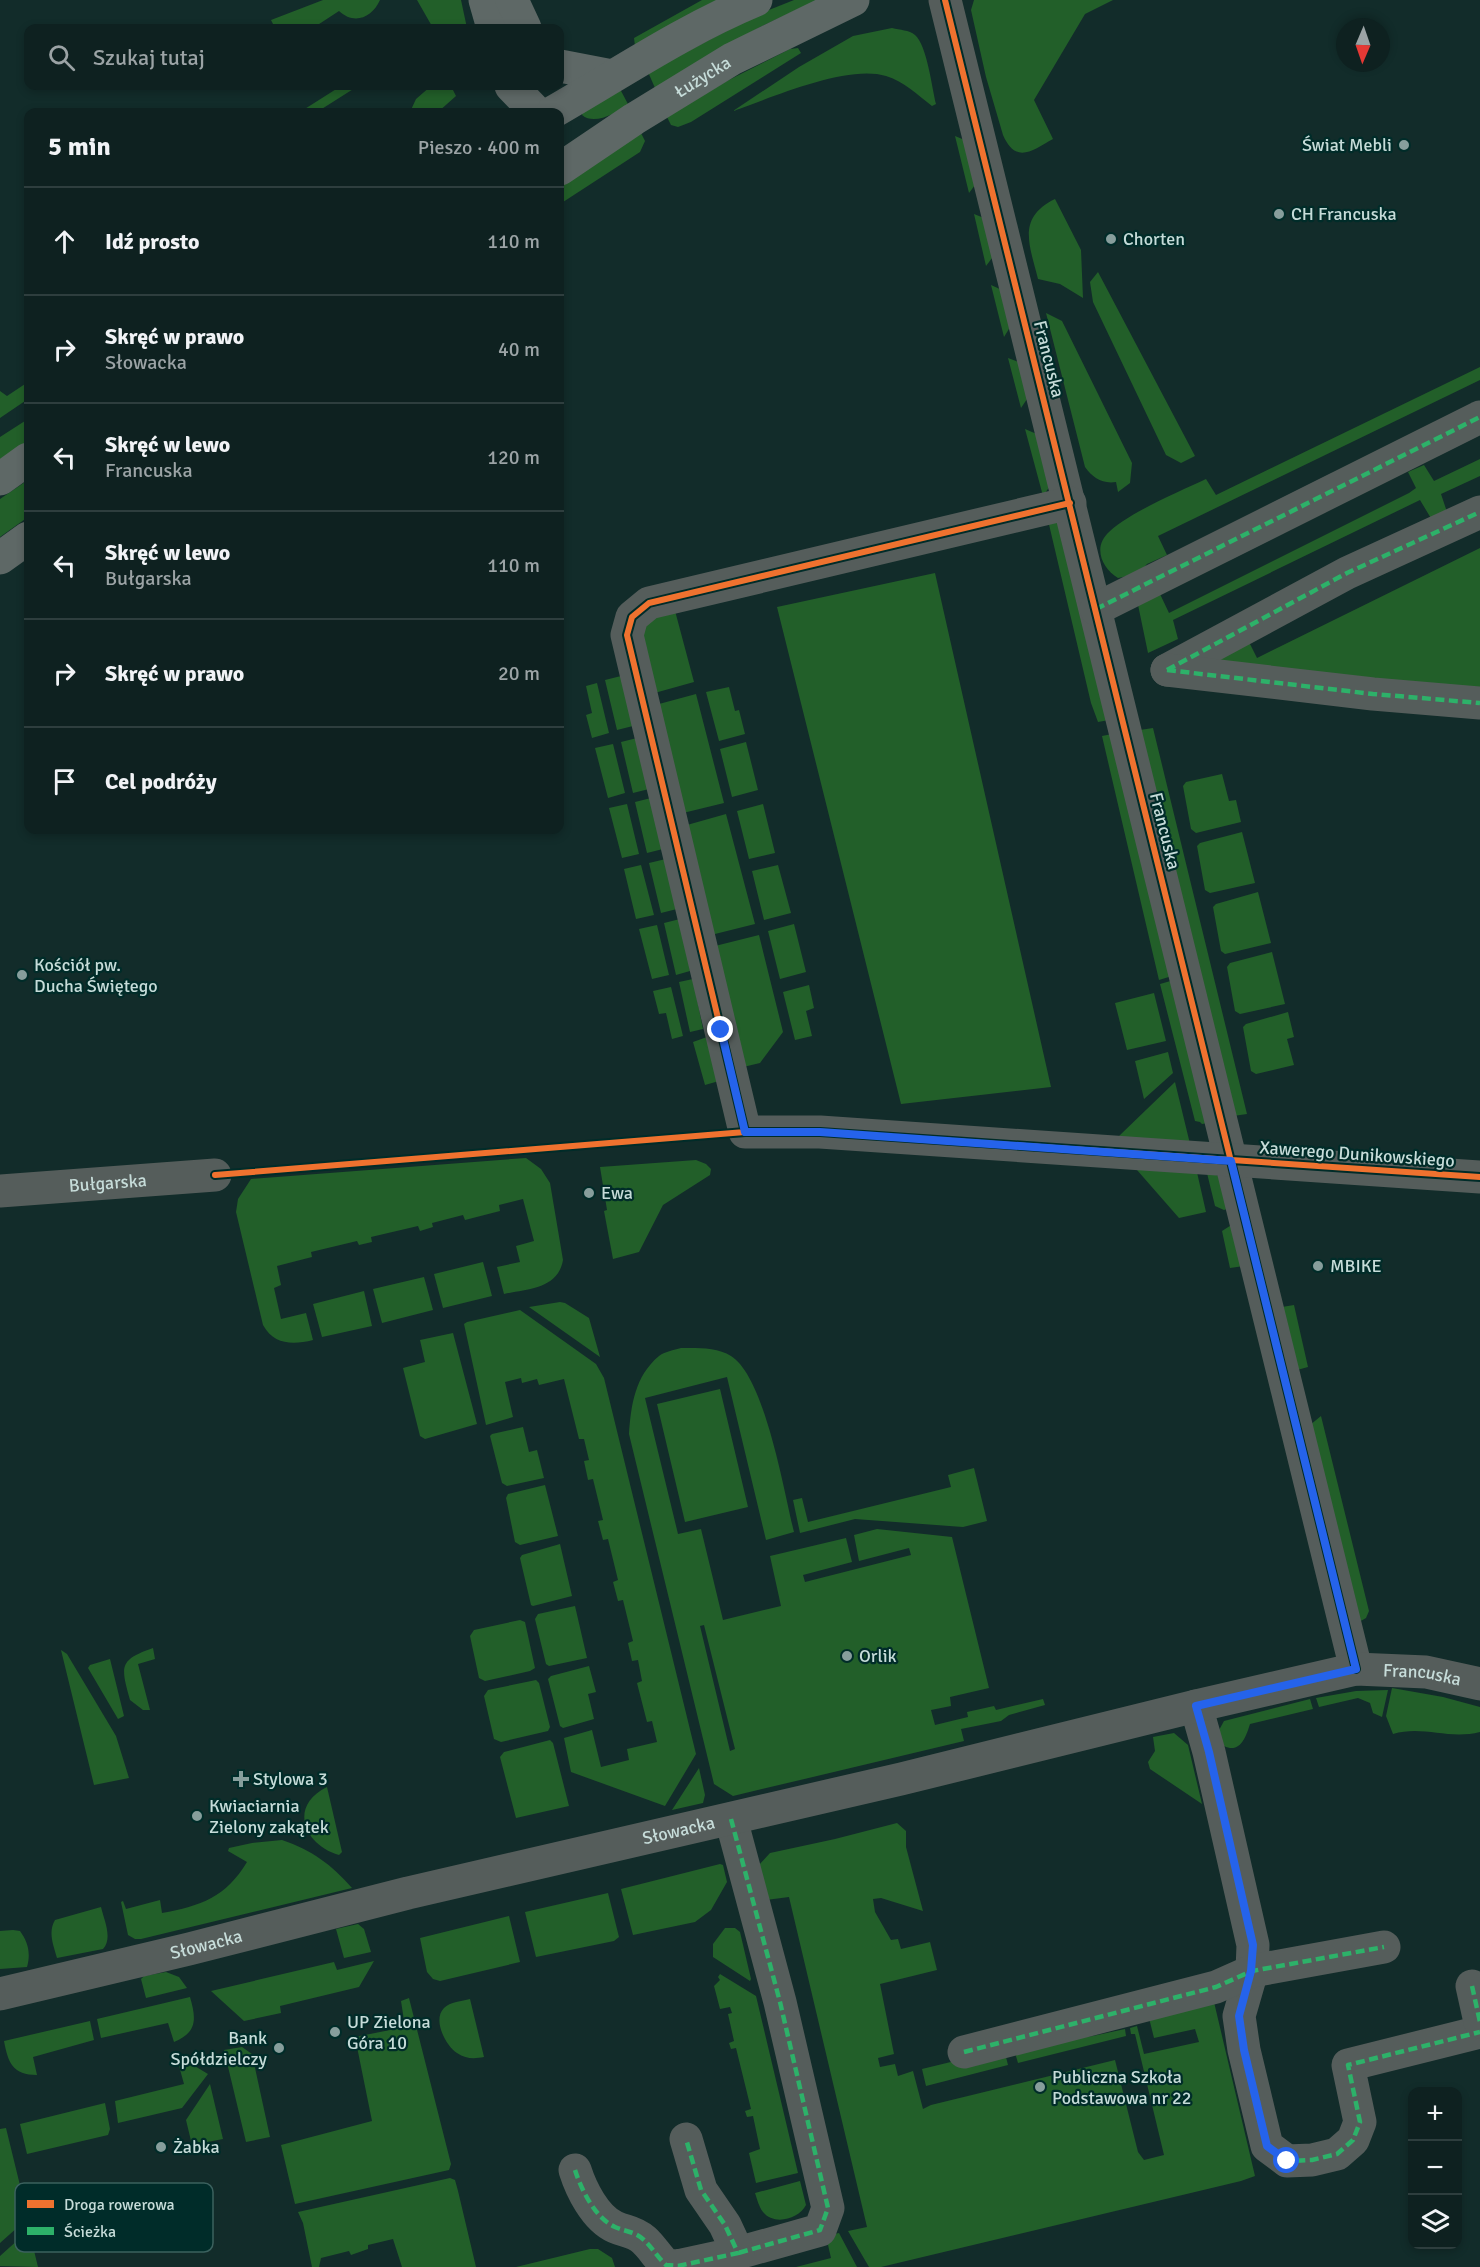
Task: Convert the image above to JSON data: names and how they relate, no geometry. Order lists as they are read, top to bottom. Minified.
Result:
{"streets":{"main road":["Łużycka"],"street":["Francuska","Xawerego Dunikowskiego","Bułgarska","Słowacka"]},"crossings":[["Francuska","Xawerego Dunikowskiego"],["Francuska","Słowacka"]],"places":{"other":["Świat Mebli","CH Francuska","Chorten","Kościół pw. Ducha Świętego","Ewa","MBIKE","Orlik","Kwiaciarnia Zielony zakątek","UP Zielona Góra 10","Bank Spółdzielczy","Publiczna Szkoła Podstawowa nr 22","Żabka"],"health":["Stylowa 3"]},"legend":["Droga rowerowa","Ścieżka"],"north":"bottom","page":{"search":"Szukaj tutaj","heading":["5 min","Pieszo · 400 m"],"list":[["Idź prosto","110 m"],["Skręć w prawo","Słowacka","40 m"],["Skręć w lewo","Francuska","120 m"],["Skręć w lewo","Bułgarska","110 m"],["Skręć w prawo","20 m"],"Cel podróży"],"map_buttons":["+","−"]}}
